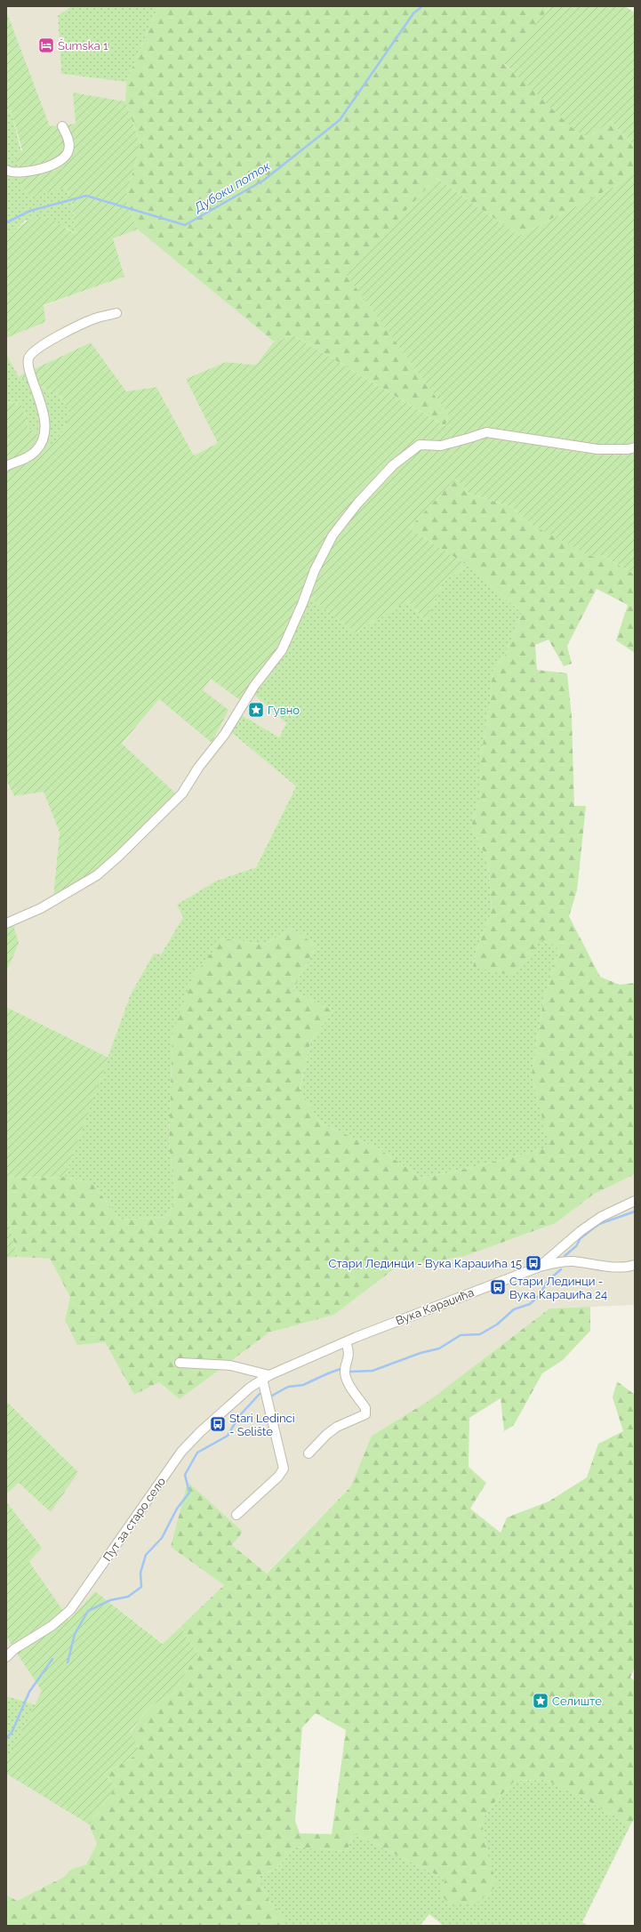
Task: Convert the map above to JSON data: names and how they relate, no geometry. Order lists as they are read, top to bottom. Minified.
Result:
{"streets":{"street":["Вука Караџића","Пут за старо село"]},"crossings":[["Вука Караџића","Пут за старо село"]],"water":["Дубоки поток"],"places":{"hotel":["Šumska 1"],"place":["Гувно","Селиште"],"bus stop":["Стари Лединци - Вука Караџића 15","Стари Лединци - Вука Караџића 24","Stari Ledinci - Selište"]}}
